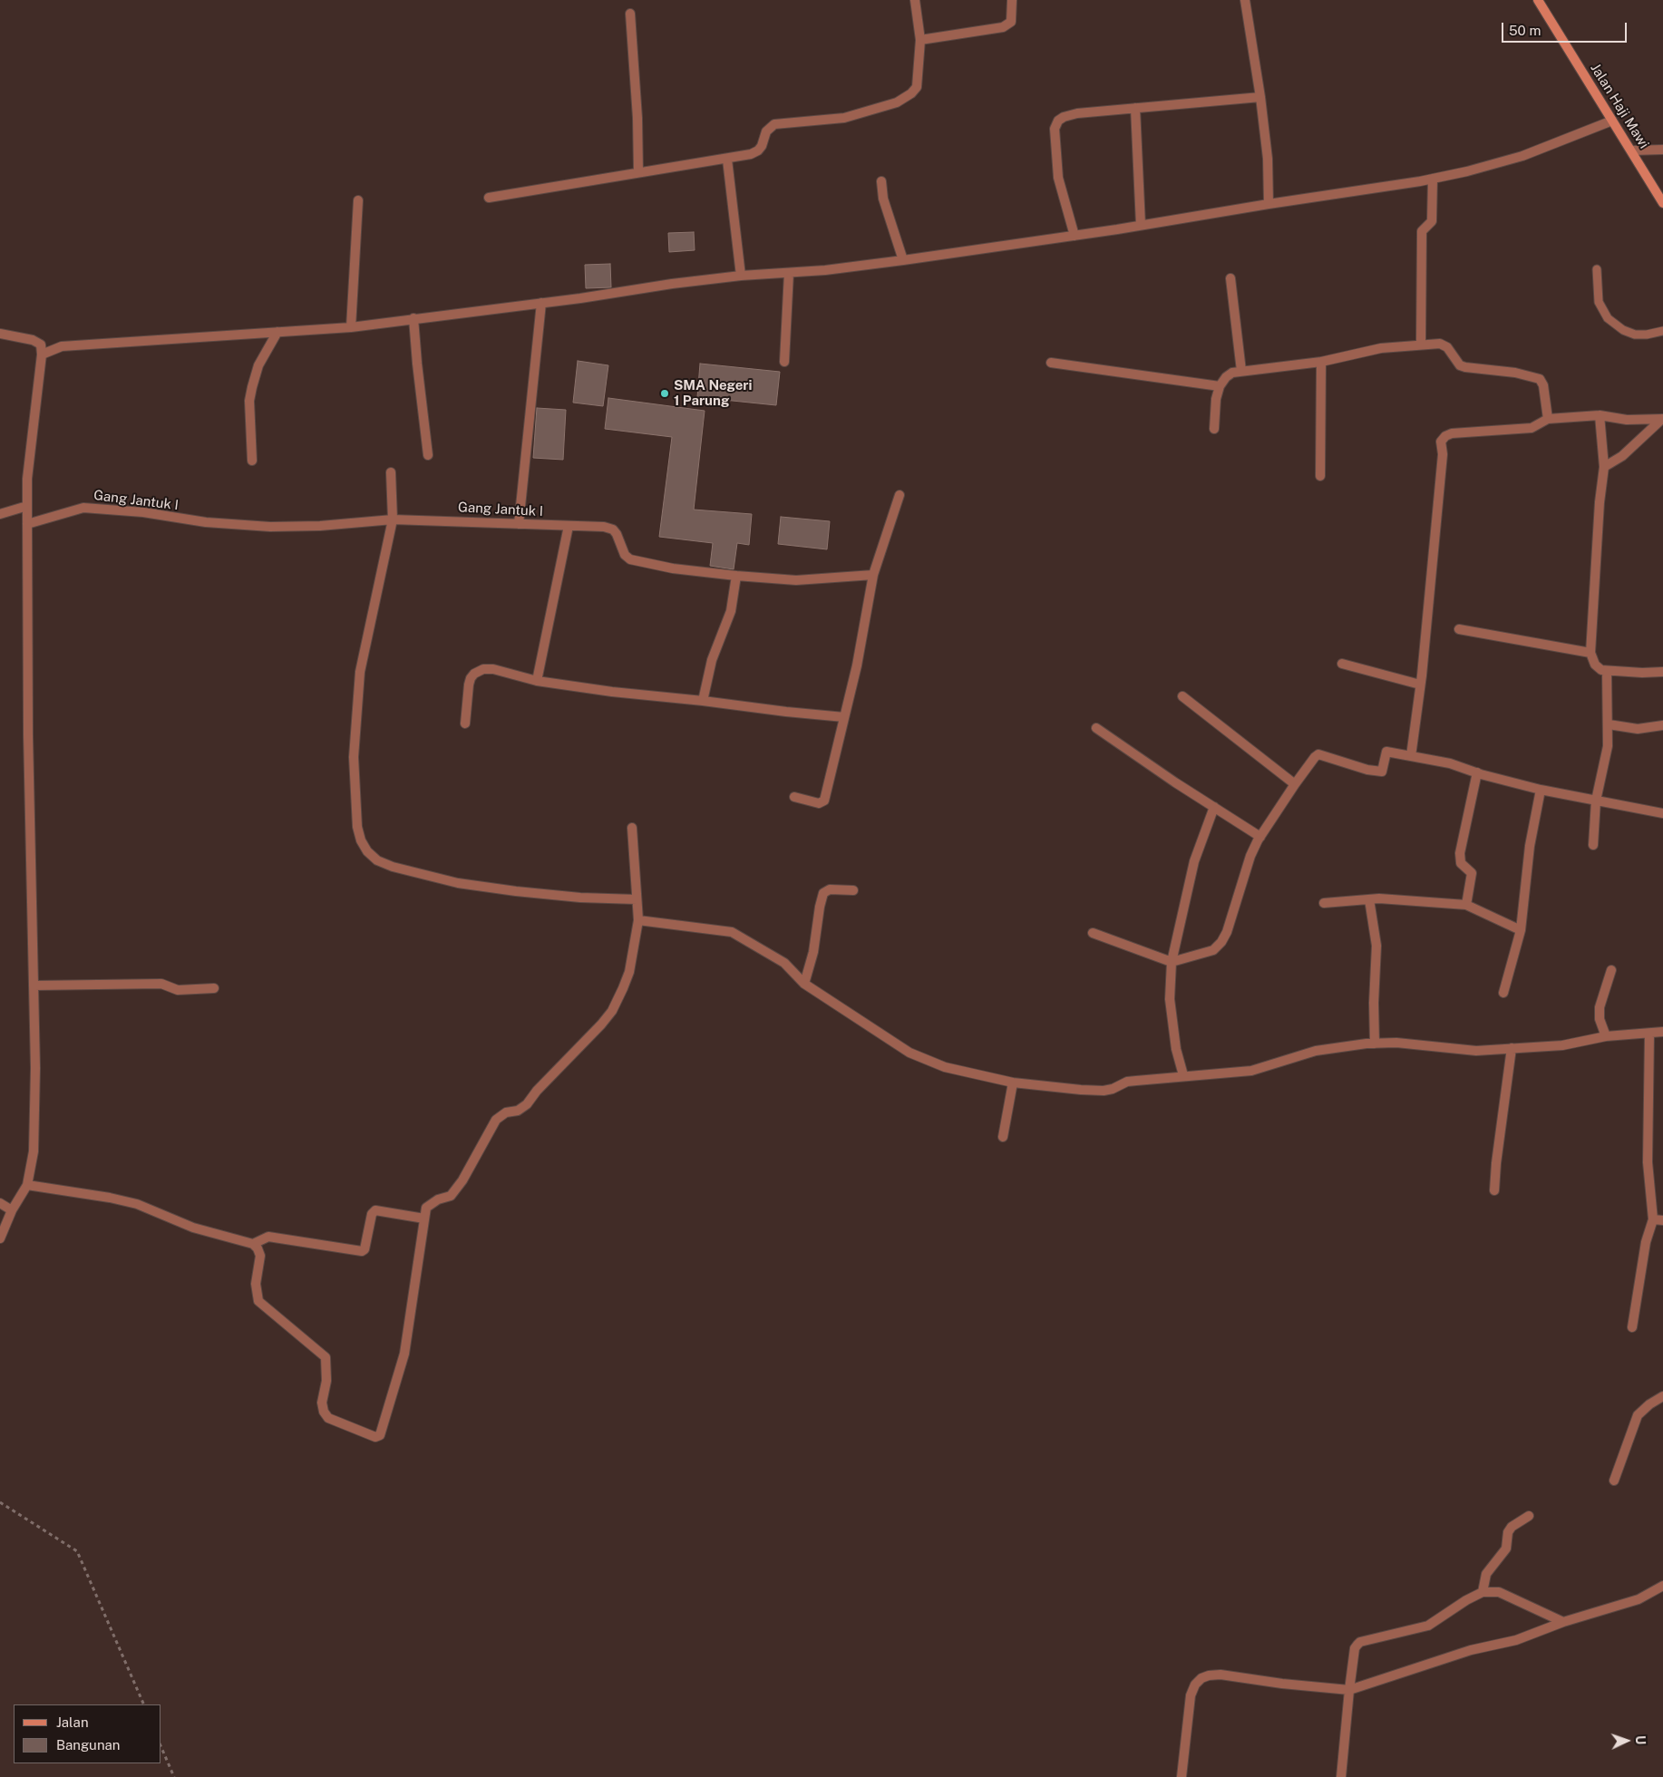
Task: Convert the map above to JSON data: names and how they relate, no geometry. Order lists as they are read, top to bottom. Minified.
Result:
{"streets":{"street":["Jalan Haji Mawi","Gang Jantuk I"]},"places":["SMA Negeri 1 Parung"],"legend":["Jalan","Bangunan"],"scale_bar":"50 m","north":"right"}
